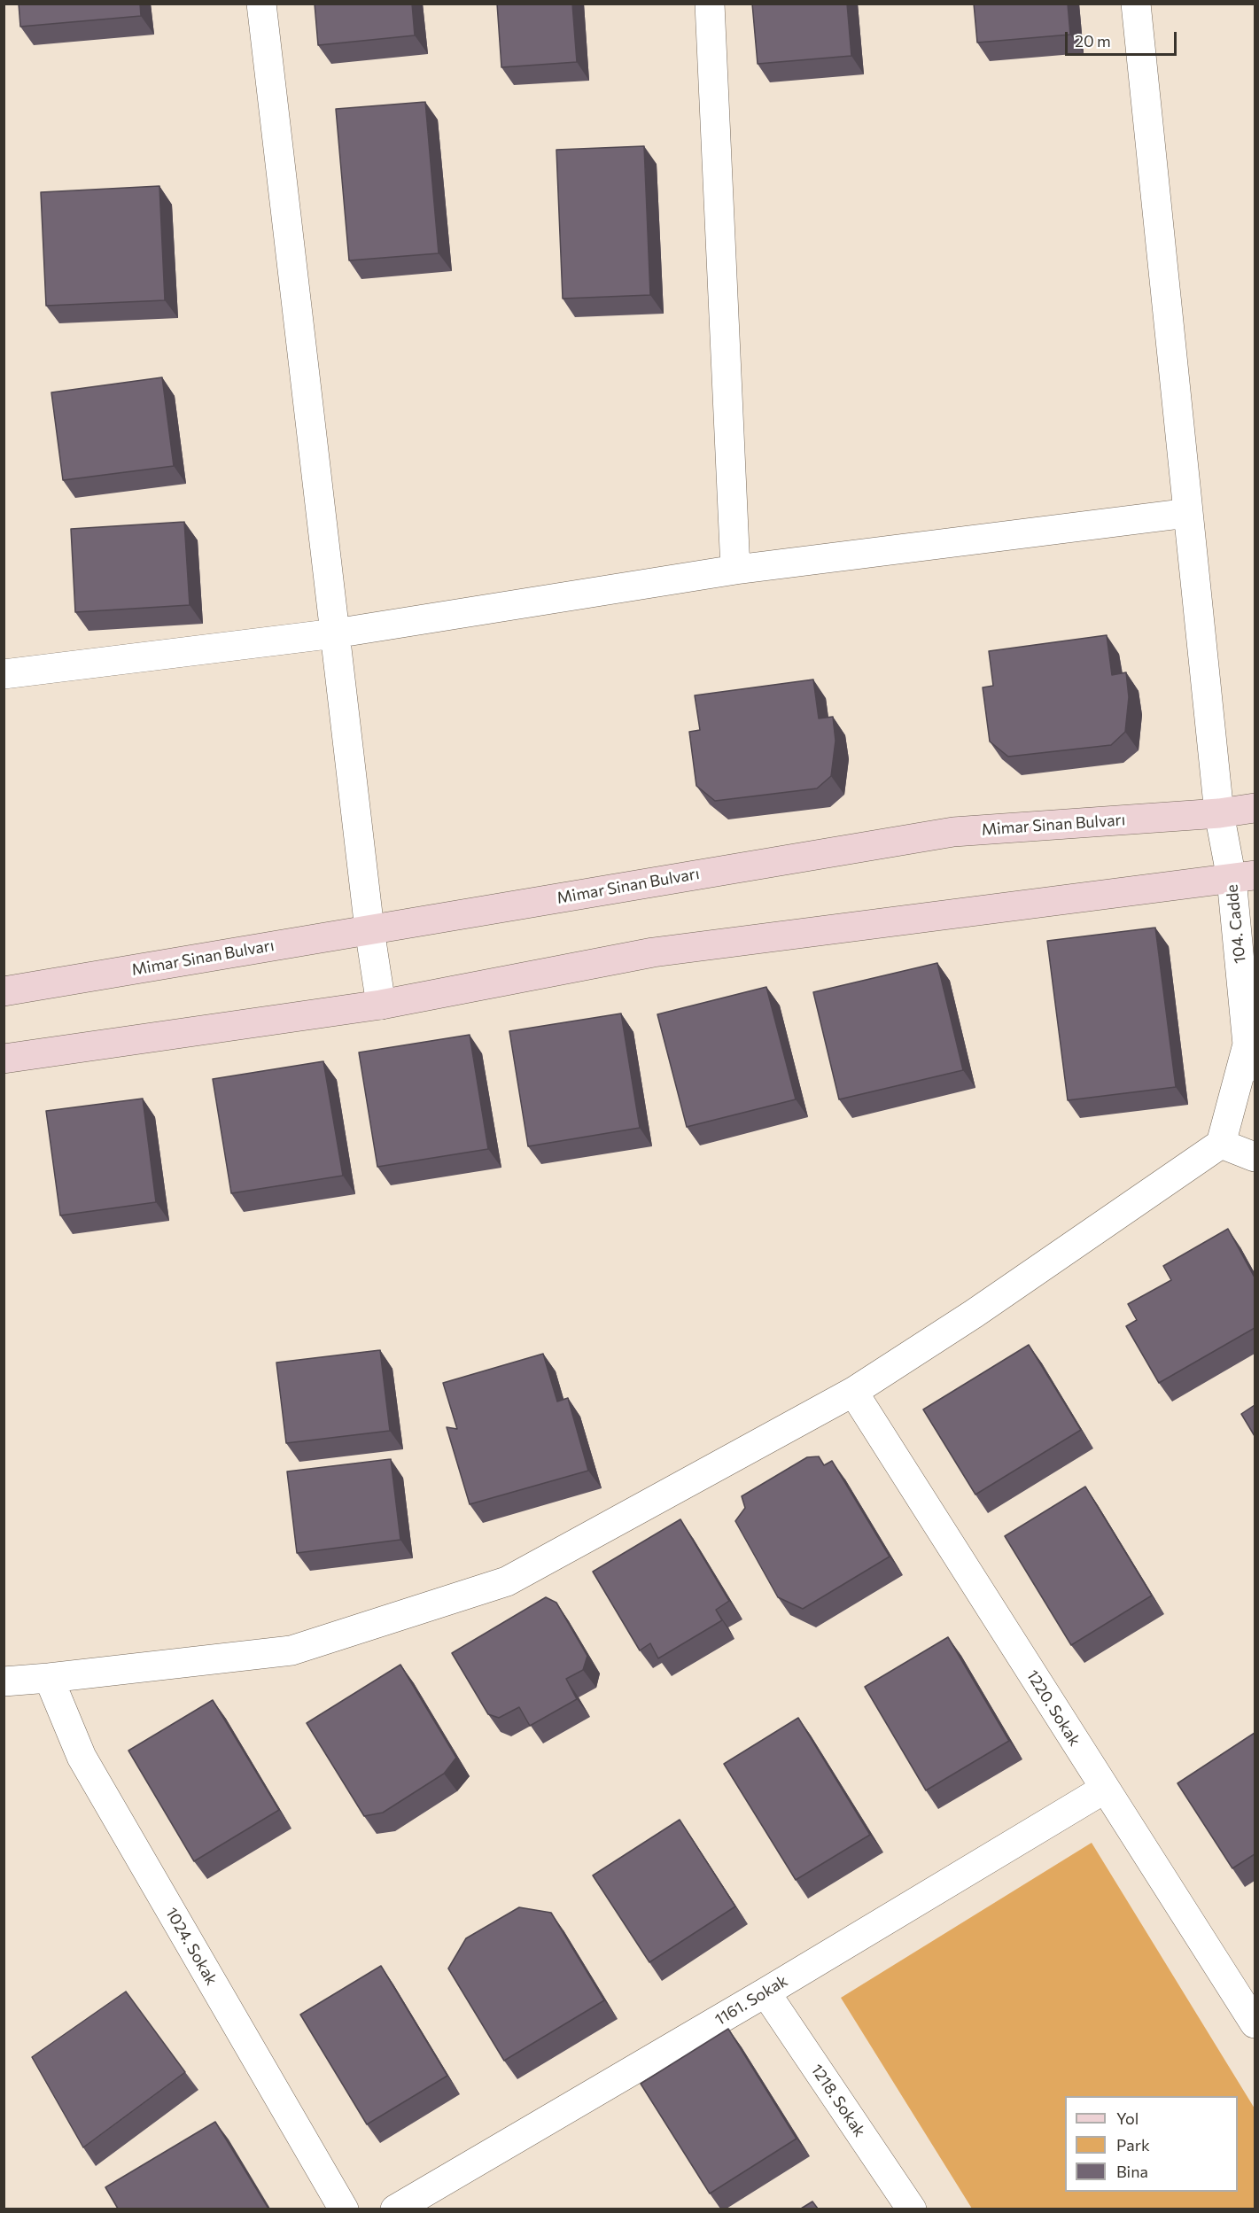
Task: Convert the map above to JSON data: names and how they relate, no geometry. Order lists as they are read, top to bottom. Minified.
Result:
{"streets":{"main road":["Mimar Sinan Bulvarı"],"street":["104. Cadde","1220. Sokak","1024. Sokak","1161. Sokak","1218. Sokak"]},"crossings":[["Mimar Sinan Bulvarı","104. Cadde"],["1220. Sokak","1161. Sokak"],["1161. Sokak","1218. Sokak"]],"legend":["Yol","Park","Bina"],"scale_bar":"20 m"}
